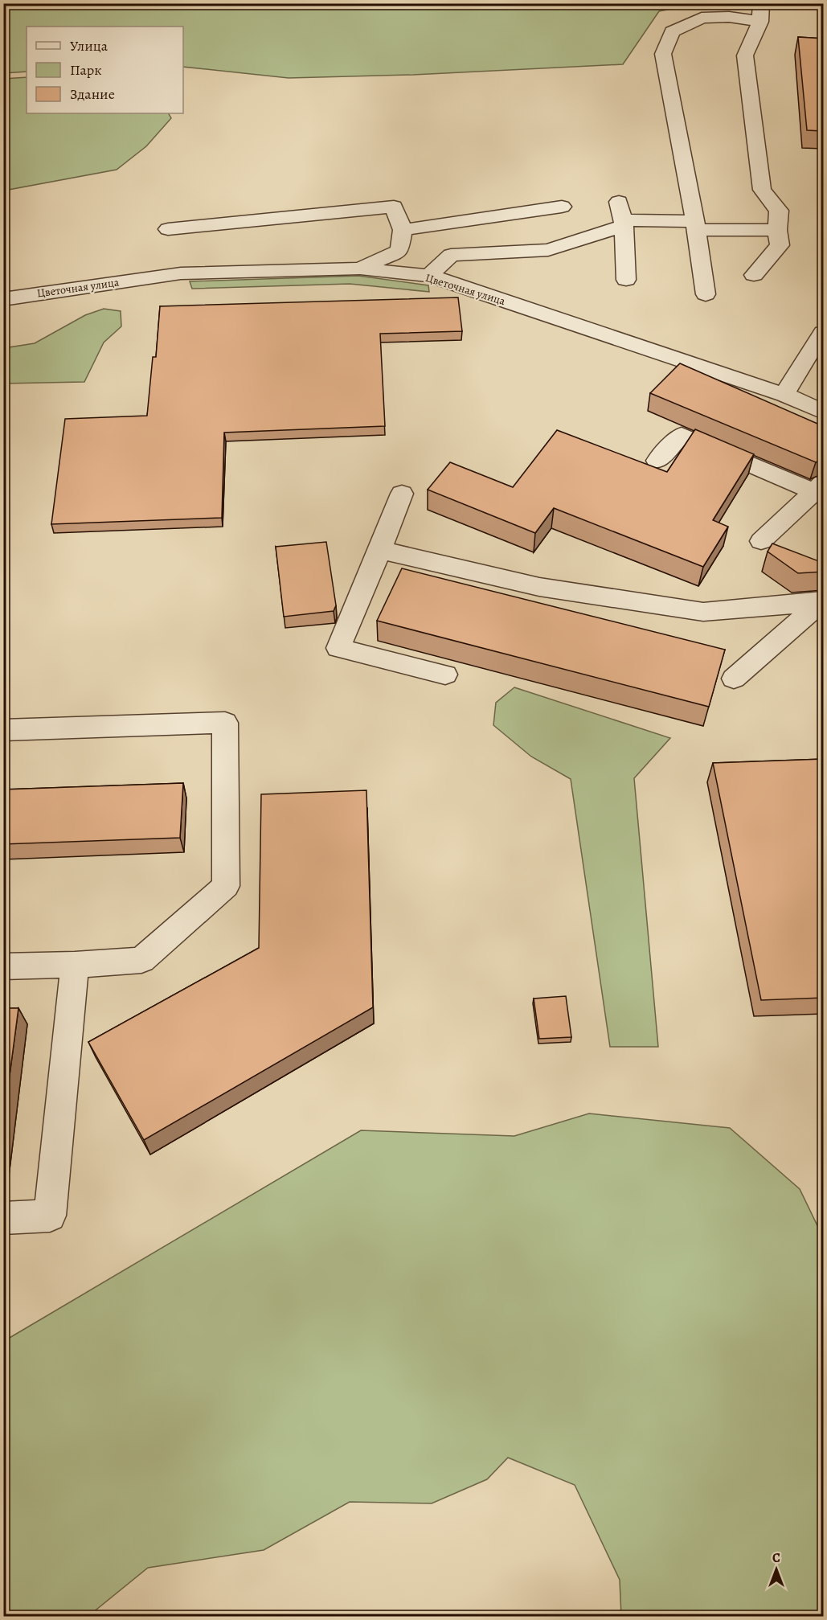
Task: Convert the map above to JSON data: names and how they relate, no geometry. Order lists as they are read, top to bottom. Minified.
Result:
{"streets":{"street":["Цветочная улица"]},"legend":["Улица","Парк","Здание"],"north":"top"}
